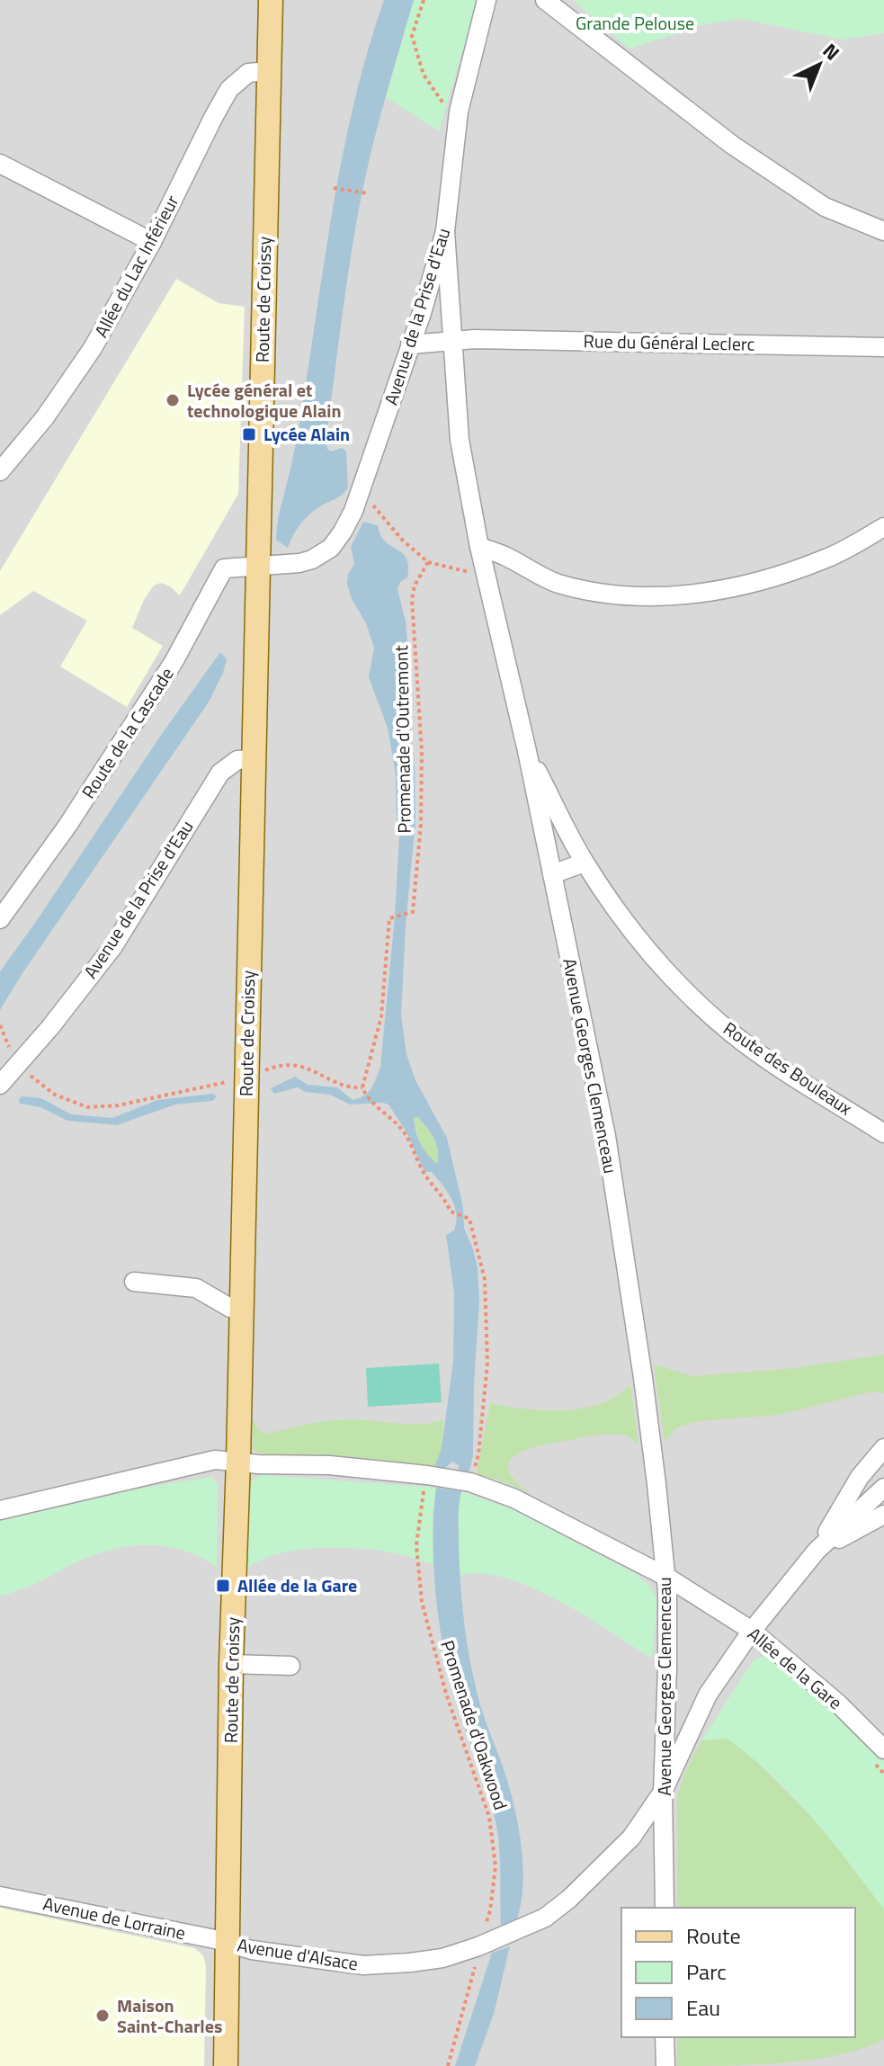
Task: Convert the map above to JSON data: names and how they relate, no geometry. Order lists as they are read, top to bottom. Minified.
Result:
{"streets":{"main road":["Route de Croissy"],"street":["Allée du Lac Inférieur","Avenue de la Prise d'Eau","Rue du Général Leclerc","Route de la Cascade","Avenue Georges Clemenceau","Route des Bouleaux","Allée de la Gare","Avenue de Lorraine","Avenue d'Alsace"],"path":["Promenade d'Outremont","Promenade d'Oakwood"]},"crossings":[["Allée du Lac Inférieur","Route de Croissy"],["Route de Croissy","Avenue de la Prise d'Eau"],["Route de Croissy","Route de la Cascade"],["Route de Croissy","Allée de la Gare"],["Route de Croissy","Avenue de Lorraine"],["Route de Croissy","Avenue d'Alsace"],["Avenue de la Prise d'Eau","Rue du Général Leclerc"],["Avenue de la Prise d'Eau","Route de la Cascade"],["Avenue de la Prise d'Eau","Avenue Georges Clemenceau"],["Rue du Général Leclerc","Avenue Georges Clemenceau"],["Avenue Georges Clemenceau","Route des Bouleaux"],["Avenue Georges Clemenceau","Allée de la Gare"],["Avenue Georges Clemenceau","Avenue d'Alsace"],["Allée de la Gare","Promenade d'Oakwood"],["Allée de la Gare","Avenue d'Alsace"],["Promenade d'Oakwood","Avenue d'Alsace"],["Avenue de Lorraine","Avenue d'Alsace"]],"parks":["Grande Pelouse"],"places":{"other":["Lycée général et technologique Alain","Maison Saint-Charles"],"transit":["Lycée Alain","Allée de la Gare"]},"legend":["Route","Parc","Eau"],"north":"top right"}
